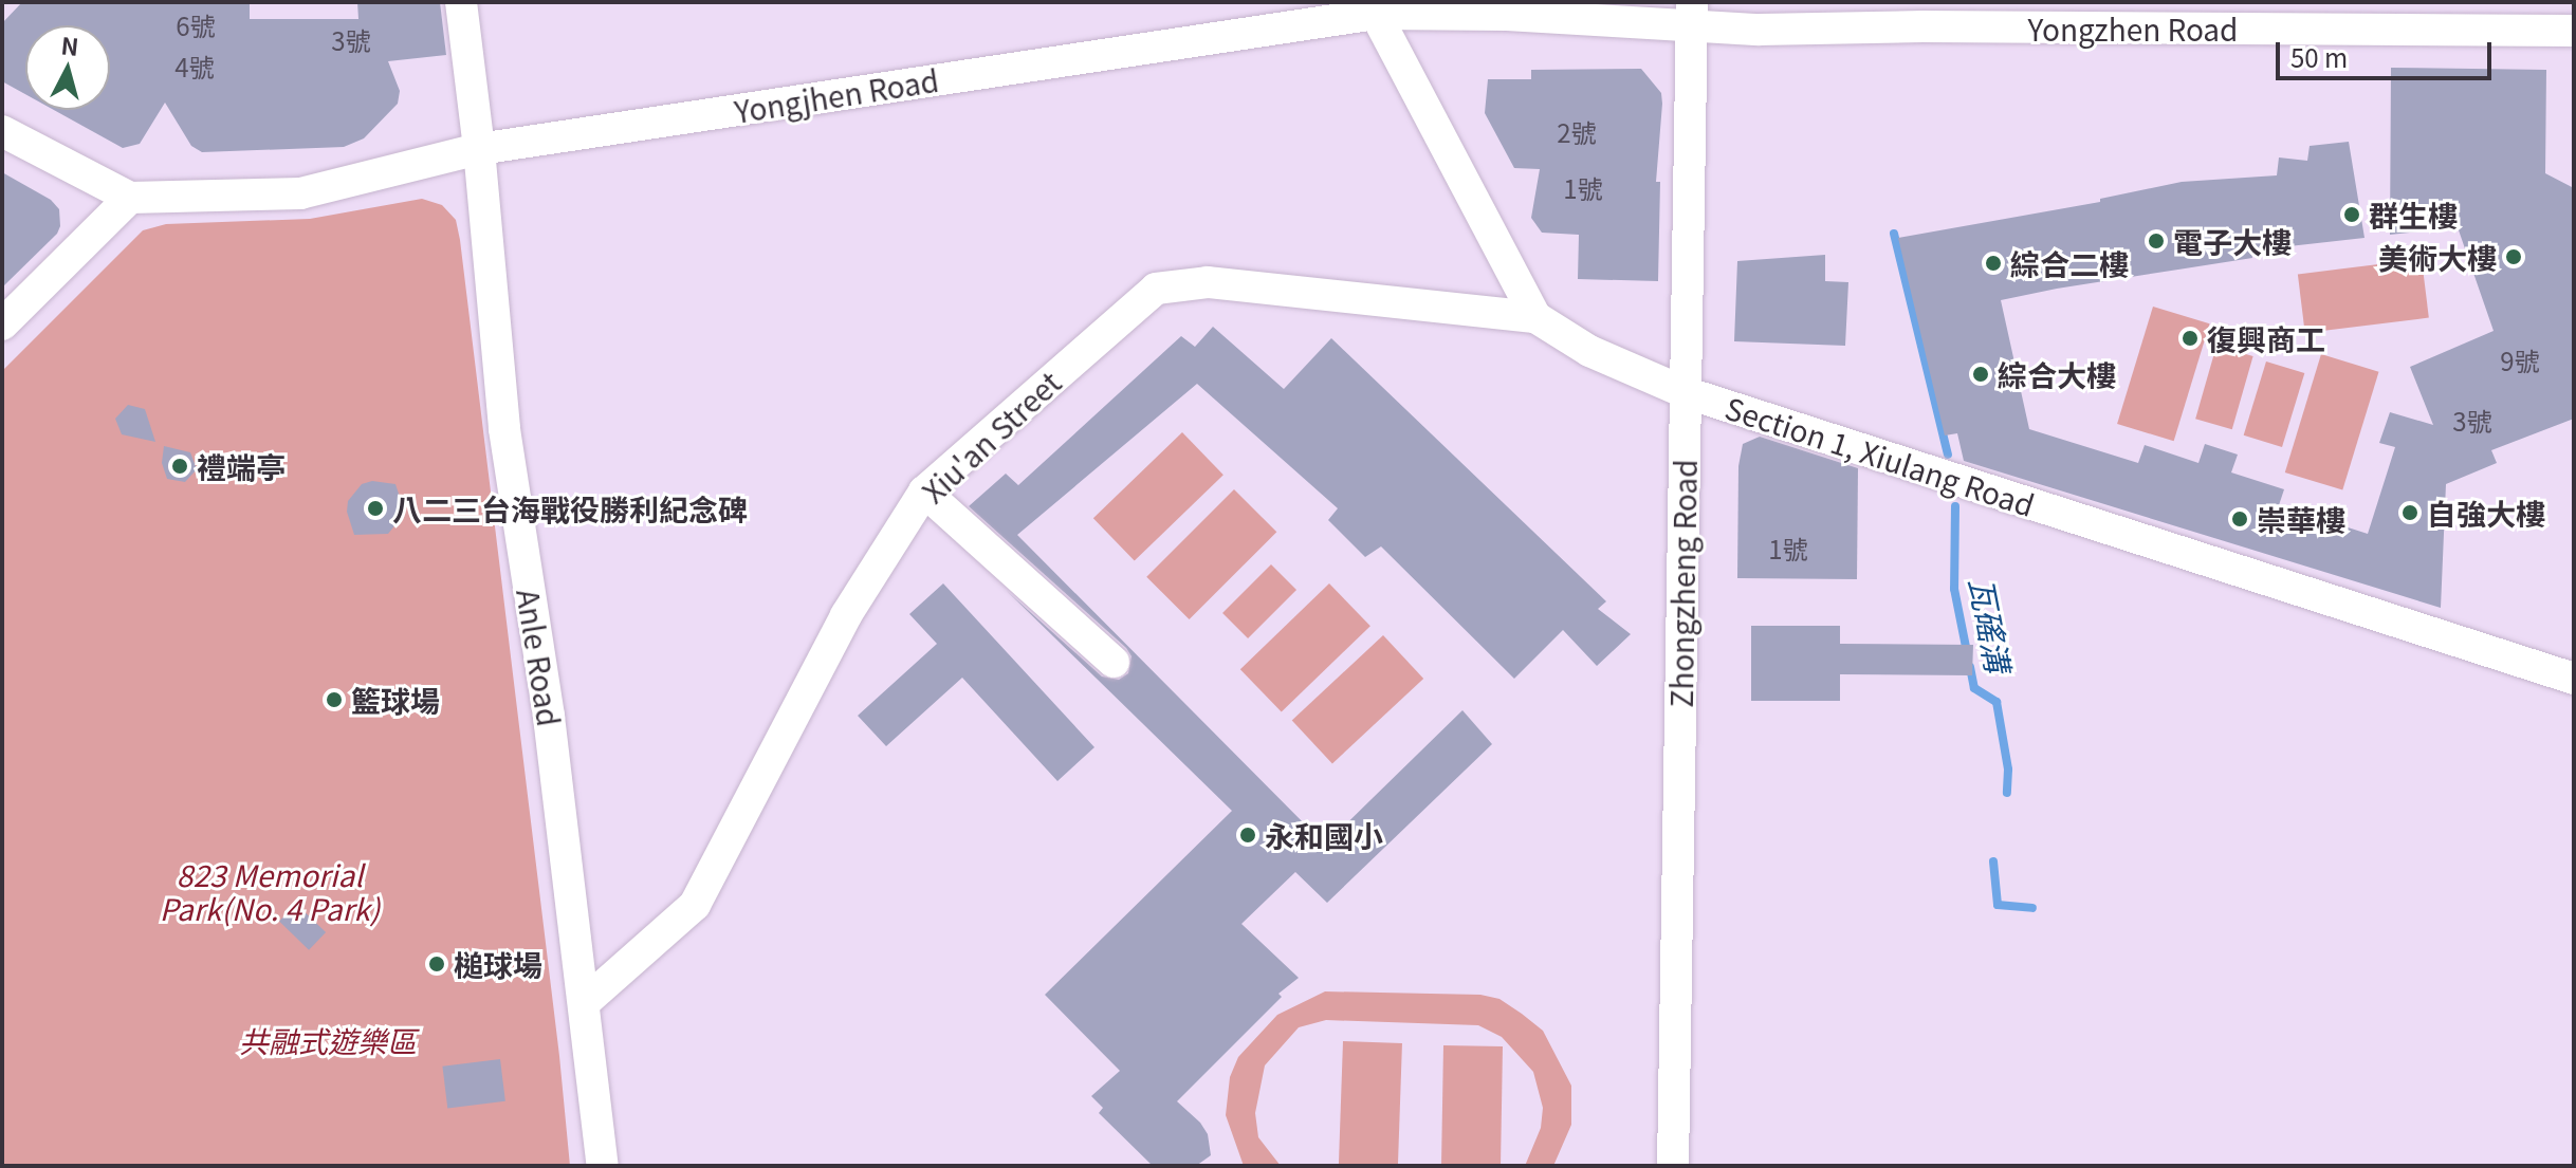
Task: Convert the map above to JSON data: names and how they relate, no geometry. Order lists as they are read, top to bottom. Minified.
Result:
{"streets":{"street":["Yongzhen Road","Yongjhen Road","Xiu'an Street","Section 1, Xiulang Road","Zhongzheng Road","Anle Road"]},"crossings":[["Yongzhen Road","Yongjhen Road"],["Yongzhen Road","Zhongzheng Road"],["Yongjhen Road","Zhongzheng Road"],["Yongjhen Road","Anle Road"],["Xiu'an Street","Section 1, Xiulang Road"],["Xiu'an Street","Anle Road"],["Section 1, Xiulang Road","Zhongzheng Road"]],"water":["瓦磘溝"],"parks":["823 Memorial Park(No. 4 Park)","共融式遊樂區"],"places":["群生樓","電子大樓","美術大樓","綜合二樓","復興商工","綜合大樓","禮端亭","八二三台海戰役勝利紀念碑","自強大樓","崇華樓","籃球場","永和國小","槌球場"],"house_numbers":["6號","3號","4號","2號","1號","9號","3號","1號"],"scale_bar":"50 m","north":"top"}
